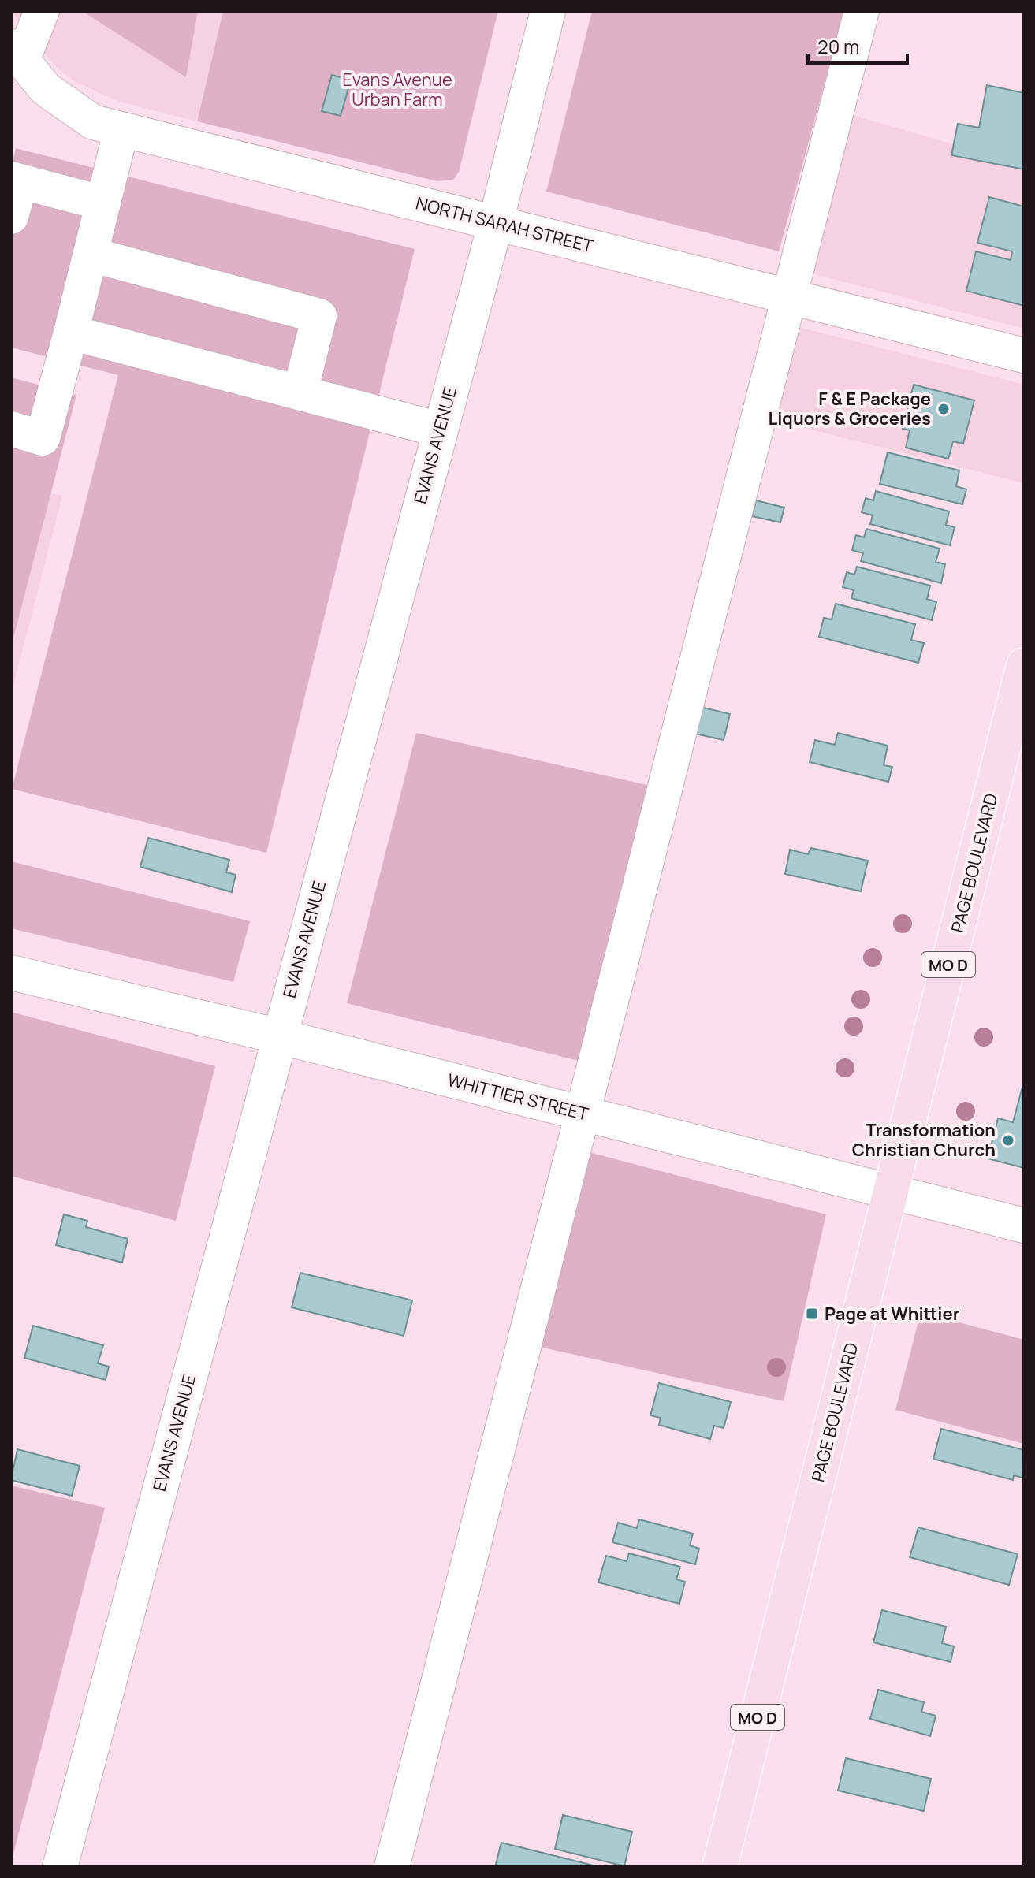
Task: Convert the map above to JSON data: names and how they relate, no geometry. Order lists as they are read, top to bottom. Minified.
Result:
{"streets":{"main road":["PAGE BOULEVARD","MO D"],"street":["NORTH SARAH STREET","EVANS AVENUE","WHITTIER STREET"]},"crossings":[["NORTH SARAH STREET","EVANS AVENUE"],["EVANS AVENUE","WHITTIER STREET"],["PAGE BOULEVARD","WHITTIER STREET"]],"parks":["Evans Avenue Urban Farm"],"places":{"other":["F & E Package Liquors & Groceries","Transformation Christian Church"],"transit":["Page at Whittier"]},"scale_bar":"20 m"}
